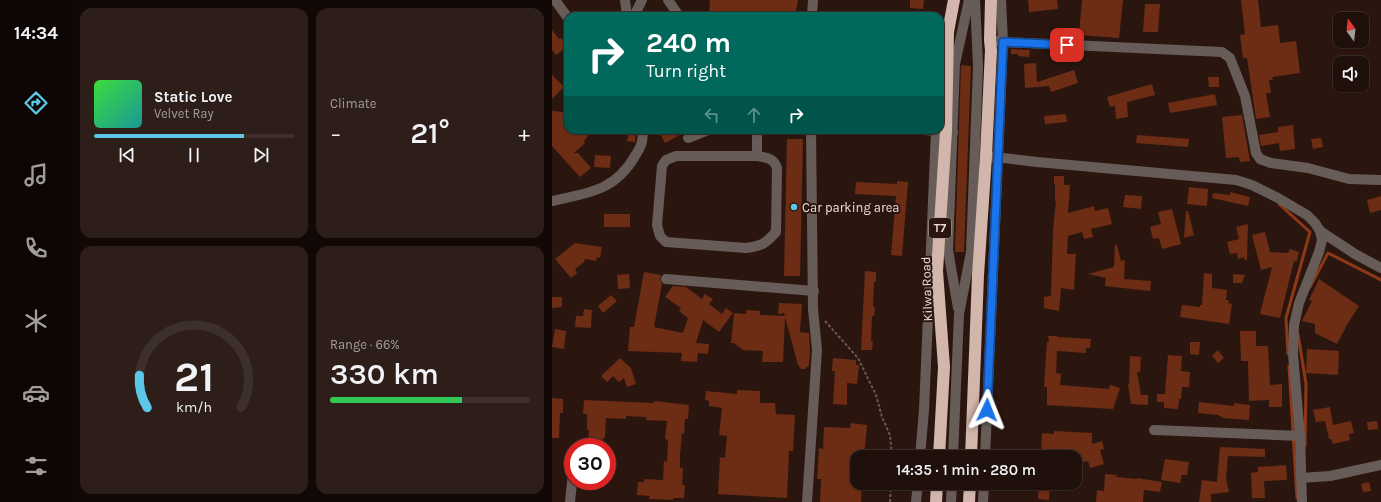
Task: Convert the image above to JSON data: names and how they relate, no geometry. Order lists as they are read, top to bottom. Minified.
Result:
{"streets":{"highway":["T7","Kilwa Road"]},"places":["Car parking area"],"north":"top","page":{"tabs":"14:34","tile":["Climate",["Range · 66%","330 km"]],"turn":["240 m","Turn right"],"song":["Static Love","Velvet Ray"],"heat":["−","21°","+"],"limit":"30","trip":"14:35 · 1 min · 280 m","gauge":["21","km/h"]}}
